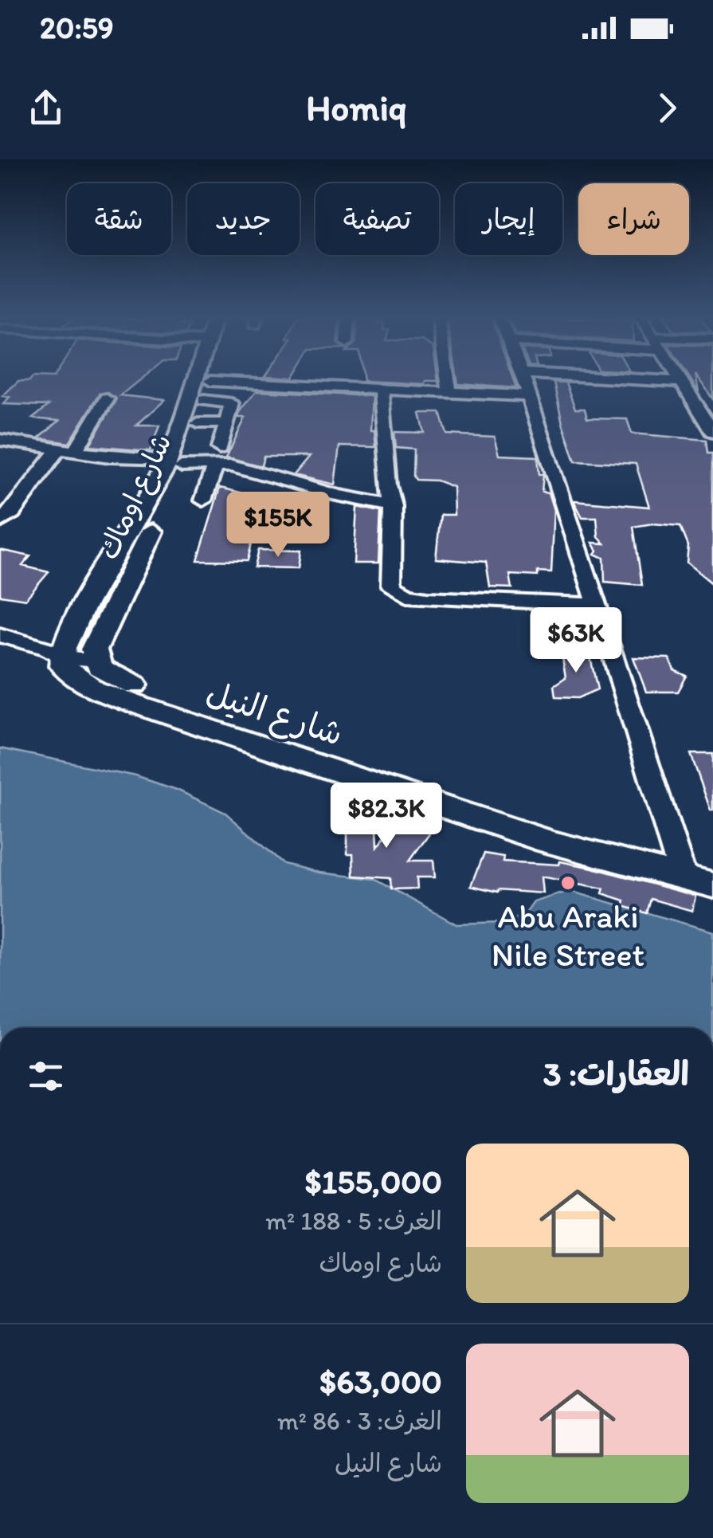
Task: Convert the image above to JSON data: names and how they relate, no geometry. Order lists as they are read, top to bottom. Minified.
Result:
{"streets":{"main road":["شارع اوماك","شارع النيل"]},"crossings":[["شارع اوماك","شارع النيل"]],"places":["Abu Araki Nile Street"],"page":{"status":"20:59","header":"Homiq","chip":["شراء","إيجار","تصفية","جديد","شقة"],"price":["$155K","$63K","$82.3K"],"heading":"العقارات: 3","list":[{"name":"$155,000","note":"الغرف: 5 · 188 m² · شارع اوماك"},{"name":"$63,000","note":"الغرف: 3 · 86 m² · شارع النيل"}]}}
